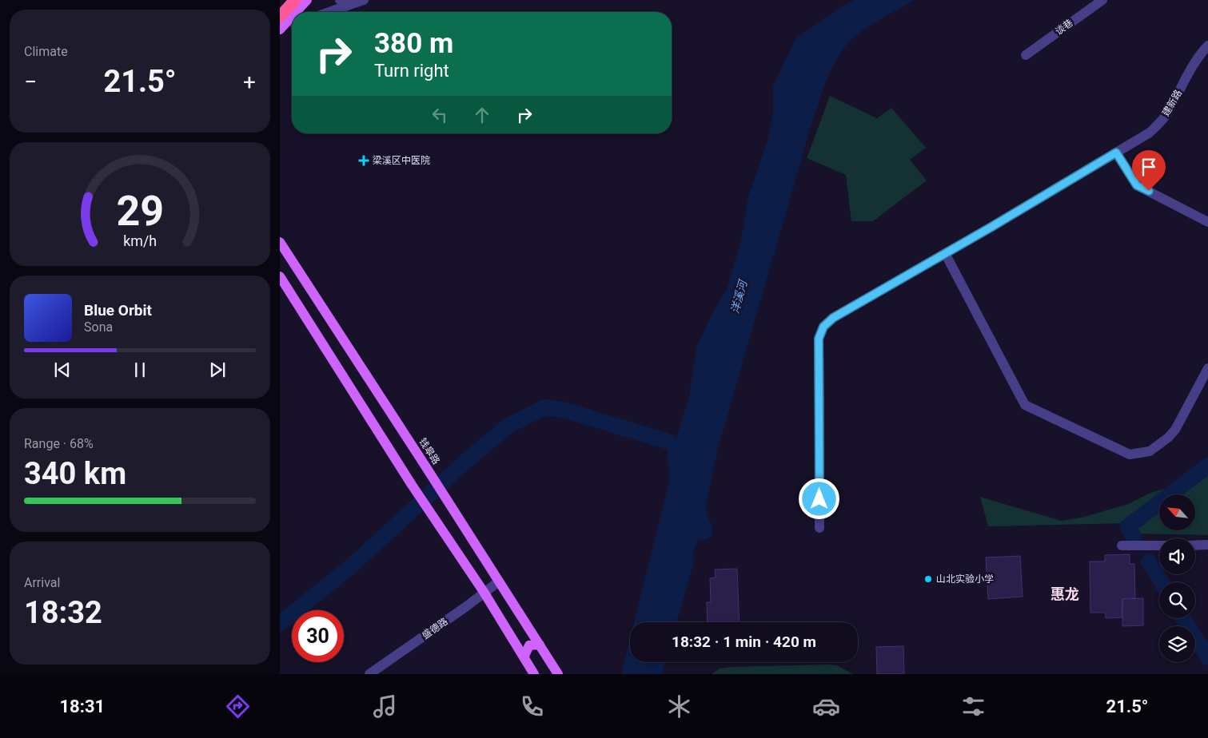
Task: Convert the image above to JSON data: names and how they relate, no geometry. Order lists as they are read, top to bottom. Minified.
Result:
{"streets":{"main road":["钱皋路"],"street":["谈巷","建新路","盛德路"]},"crossings":[["钱皋路","盛德路"]],"districts":["惠龙"],"water":["洋溪河"],"places":{"health":["梁溪区中医院"],"other":["山北实验小学"]},"north":"top left","page":{"tile":["Climate",["Range · 68%","340 km"],["Arrival","18:32"]],"turn":["380 m","Turn right"],"heat":["−","21.5°","+"],"song":["Blue Orbit","Sona"],"limit":"30","trip":"18:32 · 1 min · 420 m","tabs":["18:31","21.5°"],"gauge":["29","km/h"]}}
